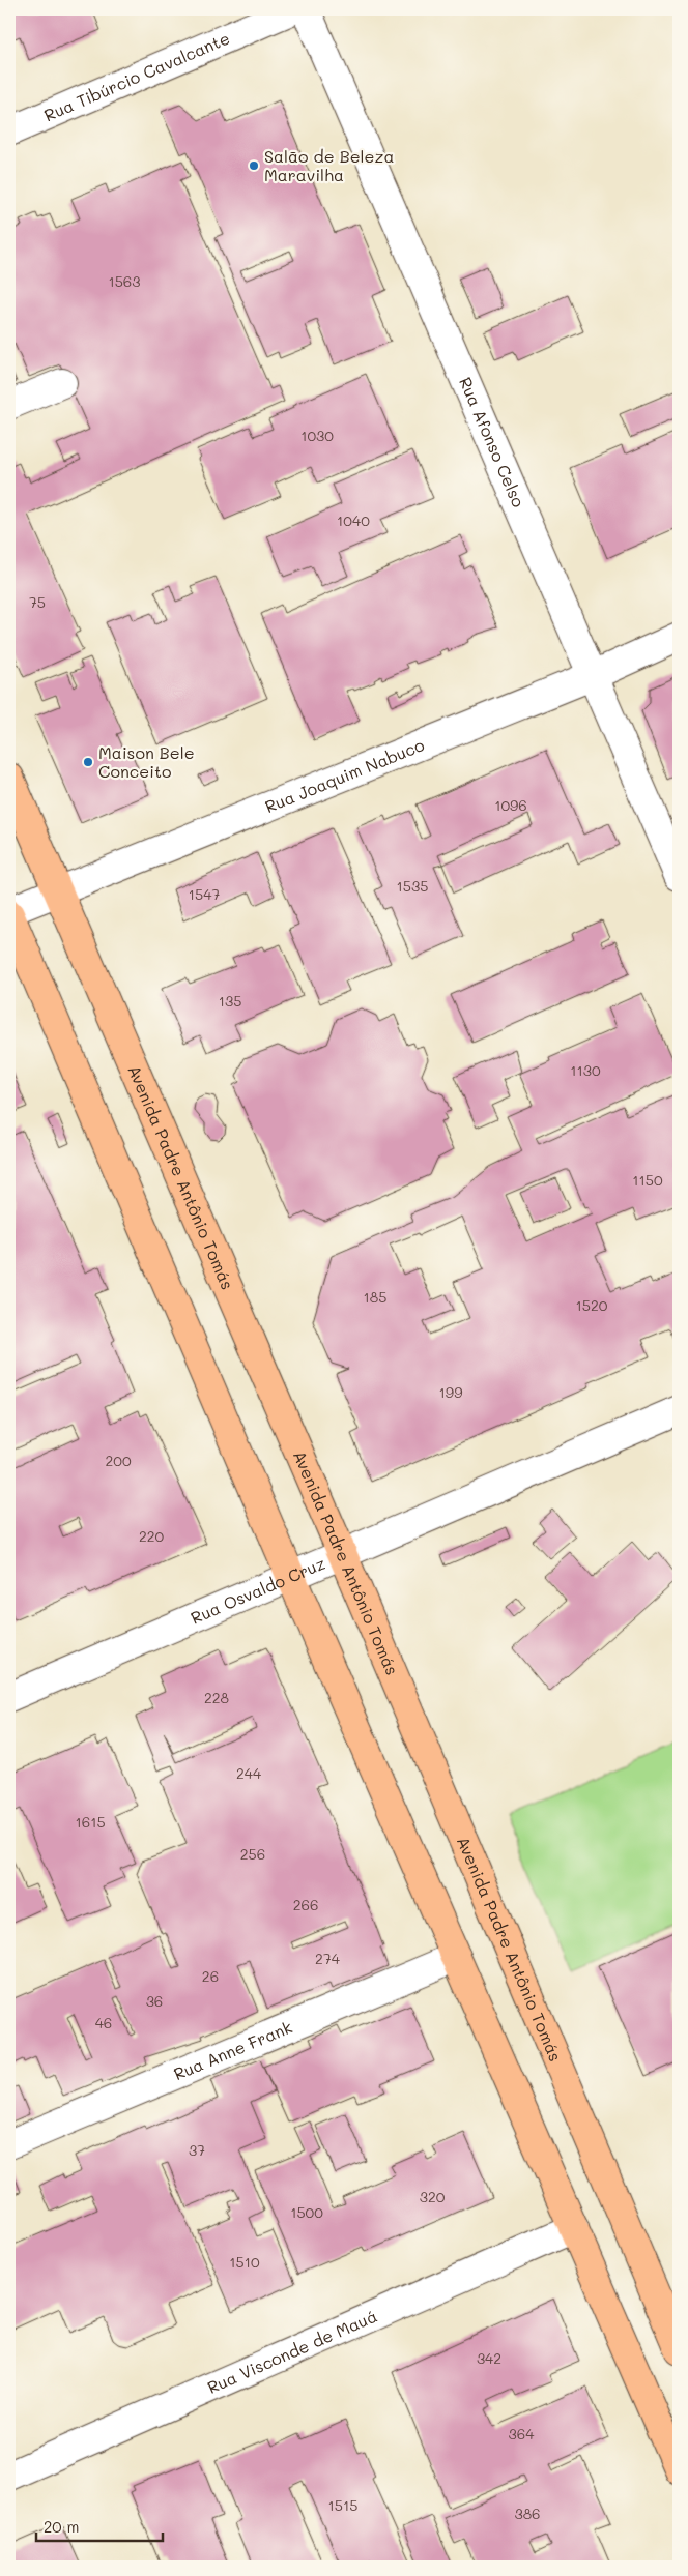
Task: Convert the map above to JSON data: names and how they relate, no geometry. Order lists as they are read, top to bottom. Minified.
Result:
{"streets":{"main road":["Avenida Padre Antônio Tomás"],"street":["Rua Tibúrcio Cavalcante","Rua Afonso Celso","Rua Joaquim Nabuco","Rua Osvaldo Cruz","Rua Anne Frank","Rua Visconde de Mauá"]},"crossings":[["Rua Afonso Celso","Rua Joaquim Nabuco"],["Rua Joaquim Nabuco","Avenida Padre Antônio Tomás"],["Avenida Padre Antônio Tomás","Rua Osvaldo Cruz"]],"places":["Salão de Beleza Maravilha","Maison Bele Conceito"],"house_numbers":["1563","1030","1040","75","1096","1535","1547","135","1130","1150","185","1520","199","200","220","228","244","1615","256","266","274","26","36","46","37","320","1500","1510","342","364","1515","386"],"scale_bar":"20 m"}
